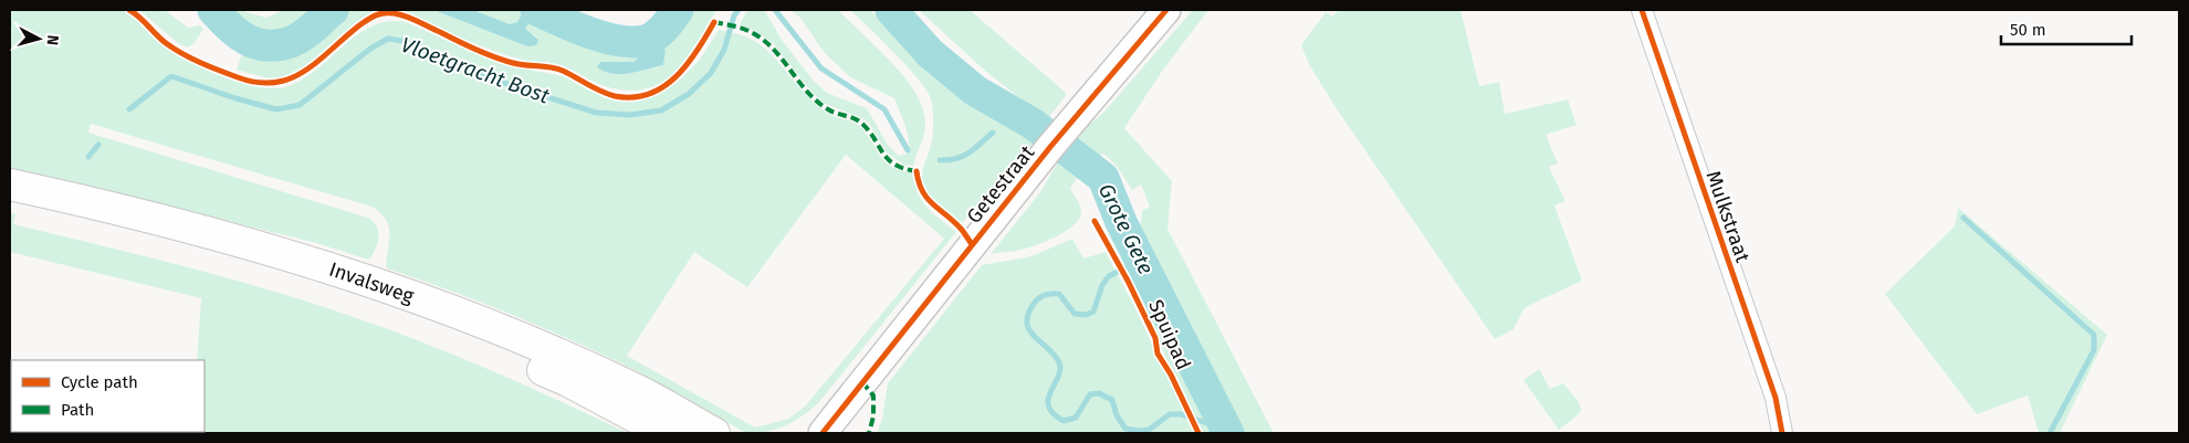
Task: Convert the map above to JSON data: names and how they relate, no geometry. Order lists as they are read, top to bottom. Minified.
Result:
{"streets":{"main road":["Invalsweg"],"street":["Getestraat","Mulkstraat"],"cycle path":["Spuipad"]},"water":["Vloetgracht Bost","Grote Gete"],"legend":["Cycle path","Path"],"scale_bar":"50 m","north":"right"}
